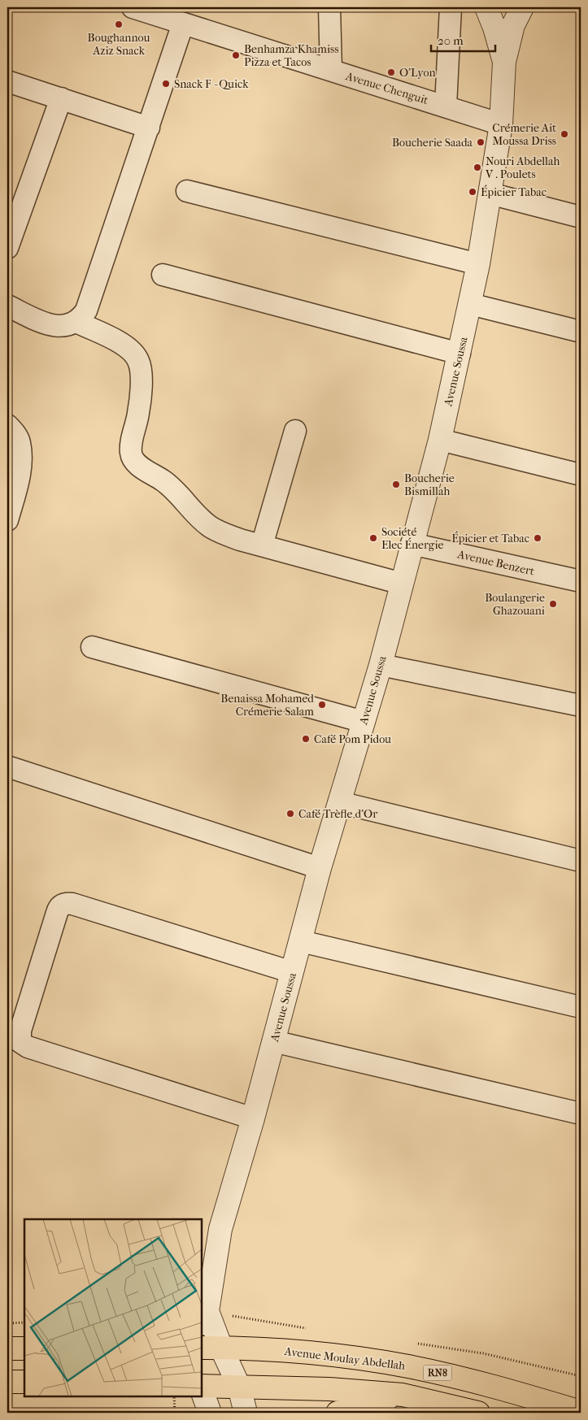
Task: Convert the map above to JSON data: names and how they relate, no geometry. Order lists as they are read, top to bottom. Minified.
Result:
{"streets":{"main road":["Avenue Moulay Abdellah","RN8"],"street":["Avenue Chenguit","Avenue Soussa","Avenue Benzert"]},"crossings":[["Avenue Chenguit","Avenue Soussa"],["Avenue Soussa","Avenue Benzert"],["Avenue Soussa","Avenue Moulay Abdellah"]],"places":["Boughannou Aziz Snack","Benhamza Khamiss Pizza et Tacos","O'Lyon","Snack F - Quick","Crémerie Ait Moussa Driss","Boucherie Saada","Nouri Abdellah V . Poulets","Épicier Tabac","Boucherie Bismillah","Société Elec Énergie","Épicier et Tabac","Boulangerie Ghazouani","Benaissa Mohamed Crémerie Salam","Café Pom Pidou","Café Trèfle d'Or"],"scale_bar":"20 m"}
